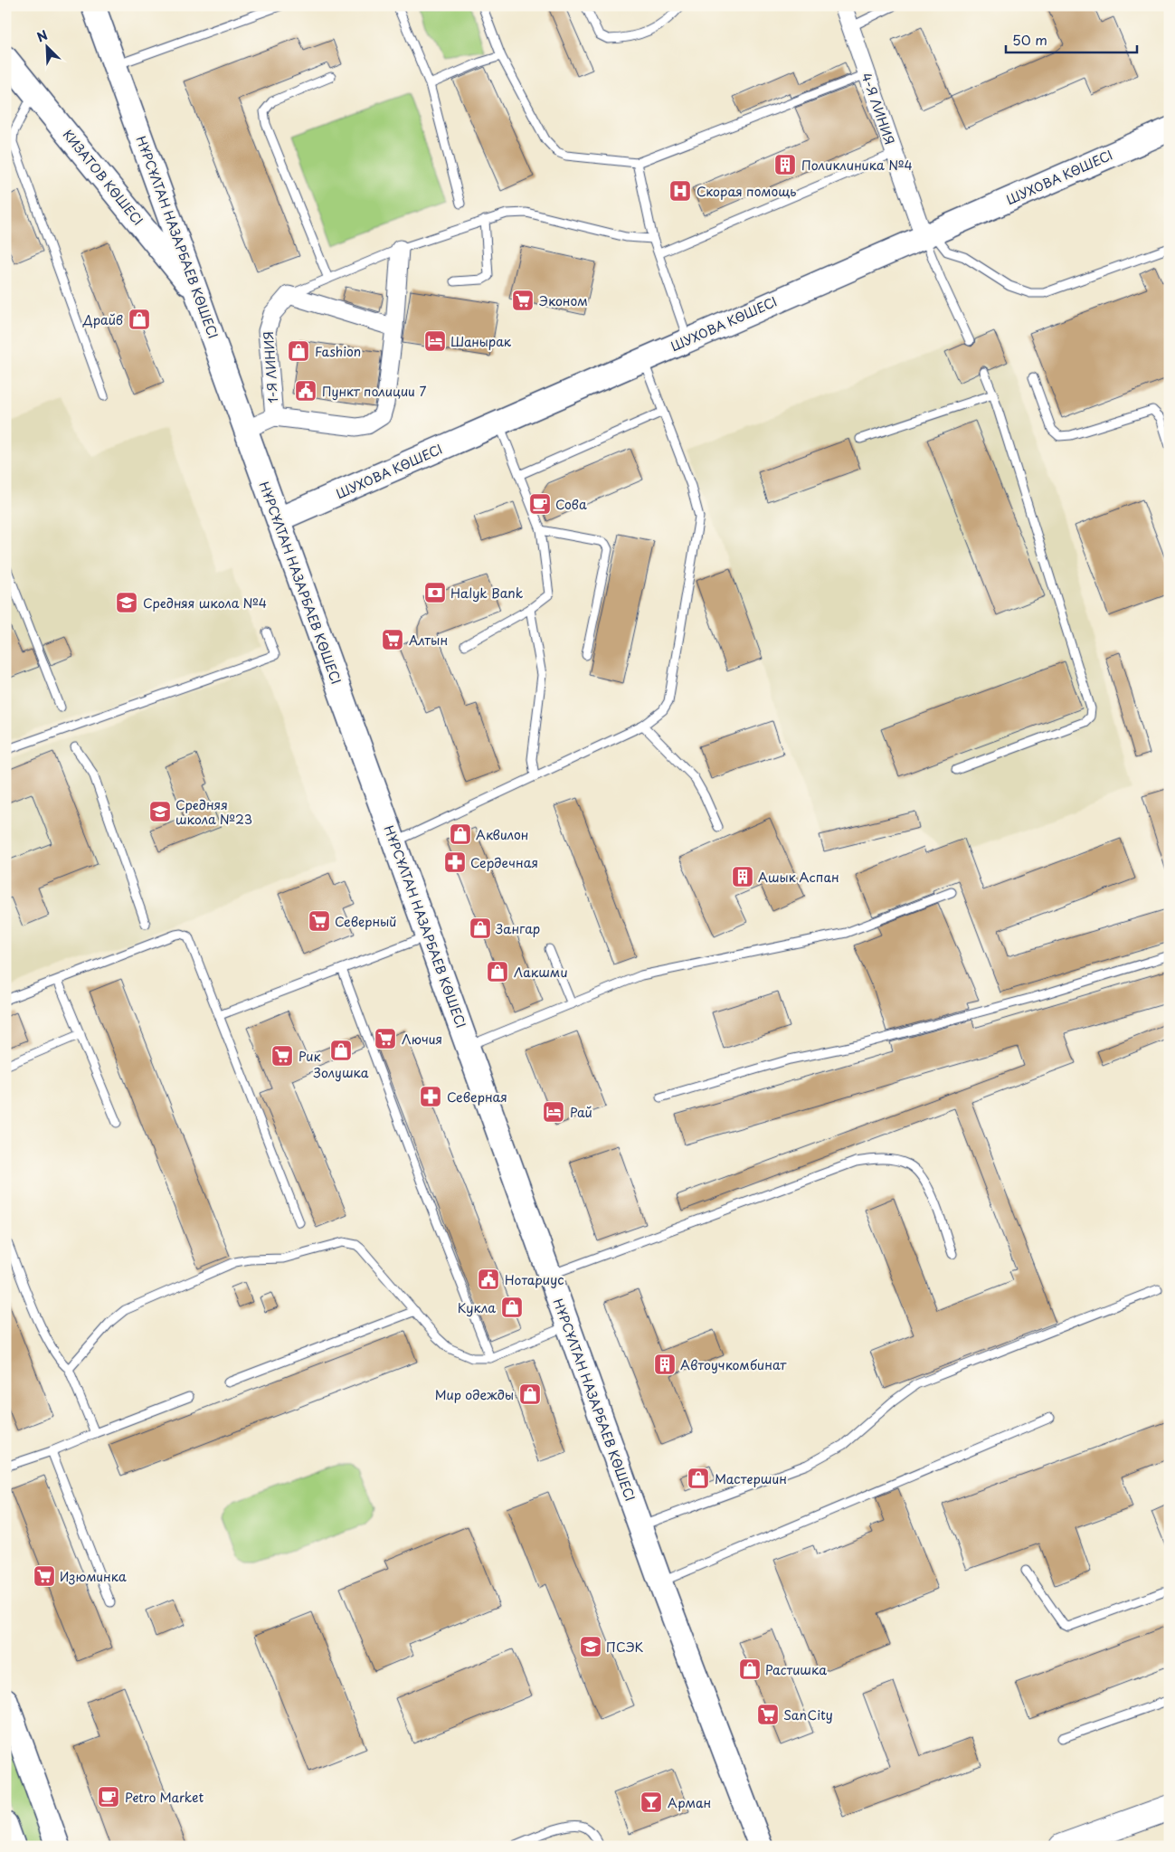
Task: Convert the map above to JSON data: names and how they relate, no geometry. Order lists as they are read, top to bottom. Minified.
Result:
{"streets":{"main road":["КИЗАТОВ КӨШЕСІ","ШУХОВА КӨШЕСІ","НҰРСҰЛТАН НАЗАРБАЕВ КӨШЕСІ"],"street":["4-Я ЛИНИЯ","1-Я ЛИНИЯ"]},"crossings":[["4-Я ЛИНИЯ","ШУХОВА КӨШЕСІ"],["КИЗАТОВ КӨШЕСІ","НҰРСҰЛТАН НАЗАРБАЕВ КӨШЕСІ"],["ШУХОВА КӨШЕСІ","НҰРСҰЛТАН НАЗАРБАЕВ КӨШЕСІ"],["НҰРСҰЛТАН НАЗАРБАЕВ КӨШЕСІ","1-Я ЛИНИЯ"]],"places":{"building":["Поликлиника №4","Ашык Аспан","Автоучкомбинат"],"hospital":["Скорая помощь"],"supermarket":["Эконом","Алтын","Северный","Лючия","Рик","Изюминка","SanCity"],"shop":["Драйв","Fashion","Аквилон","Зангар","Лакшми","Золушка","Кукла","Мир одежды","Мастершин","Растишка"],"hotel":["Шанырак","Рай"],"public building":["Пункт полиции 7","Нотариус"],"cafe":["Сова","Petro Market"],"bank":["Halyk Bank"],"school or university":["Средняя школа №4","Средняя школа №23","ПСЭК"],"pharmacy":["Сердечная","Северная"],"bar":["Арман"]},"scale_bar":"50 m","north":"top left"}
